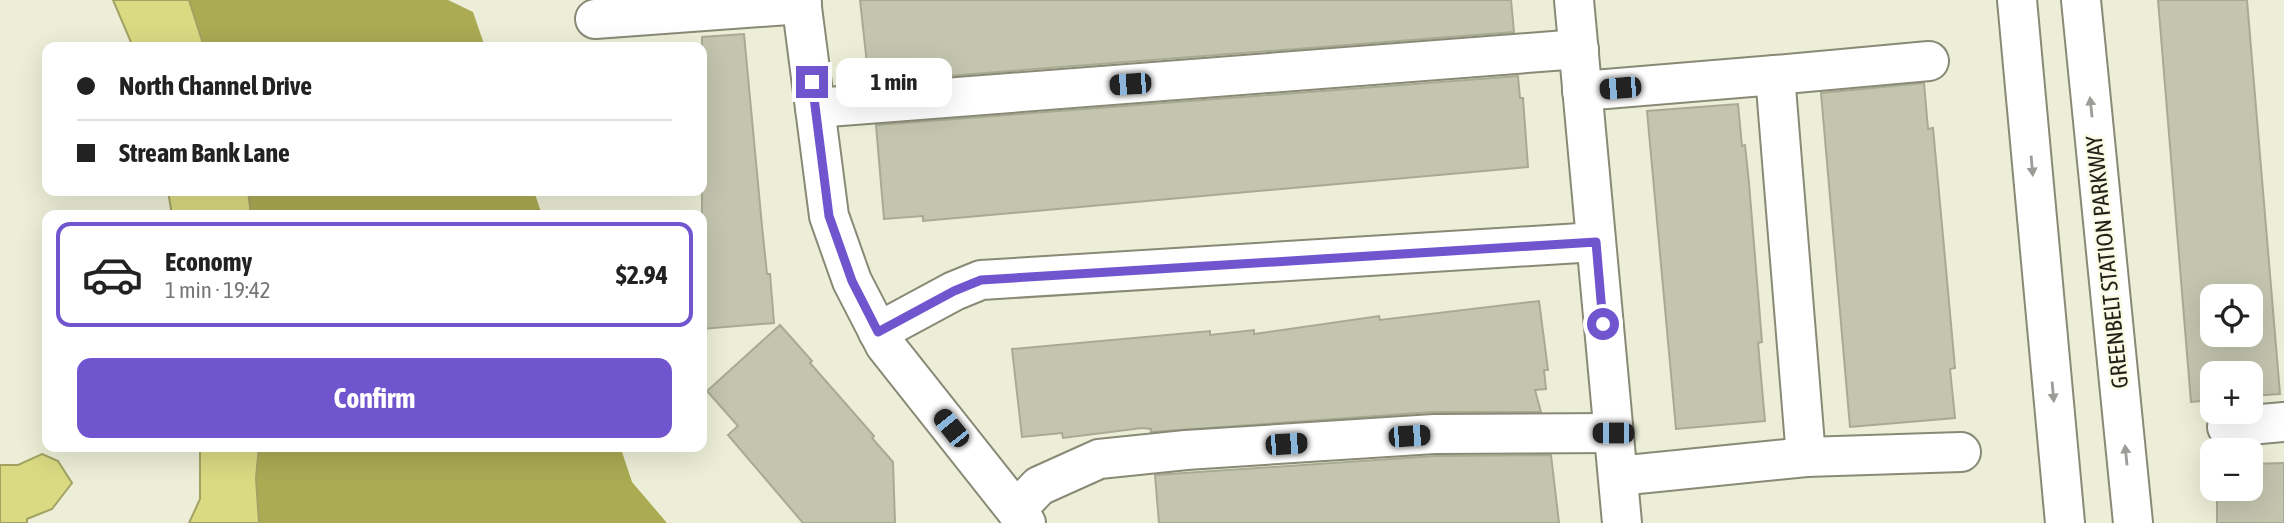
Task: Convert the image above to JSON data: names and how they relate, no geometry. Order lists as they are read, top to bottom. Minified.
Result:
{"streets":{"street":["GREENBELT STATION PARKWAY"]},"page":{"banner":["North Channel Drive","Stream Bank Lane"],"bubble":"1 min","list":[{"name":"Economy","note":"1 min · 19:42","value":"$2.94"}],"map_buttons":["+","−"],"buttons":"Confirm"}}
